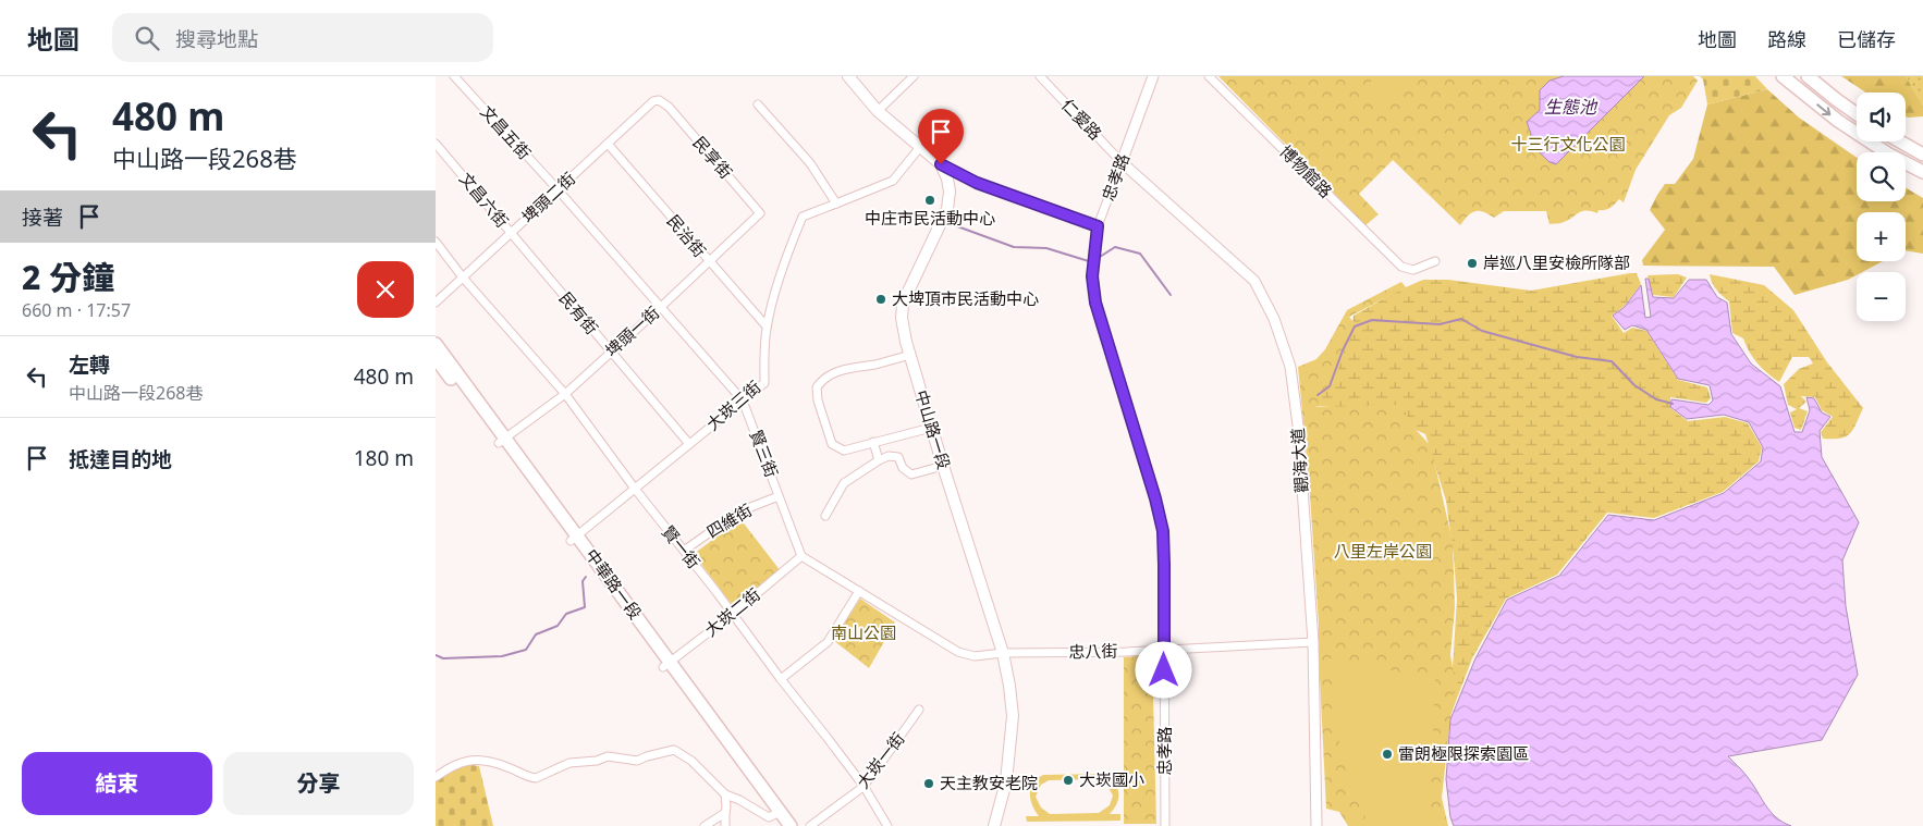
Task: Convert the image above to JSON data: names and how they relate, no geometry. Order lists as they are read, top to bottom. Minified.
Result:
{"streets":{"main road":["中山路一段","中華路一段"],"street":["仁愛路","文昌五街","民享街","博物館路","忠孝路","埤頭二街","文昌六街","民治街","民有街","埤頭一街","大崁三街","賢三街","觀海大道","四維街","賢一街","大崁二街","忠八街","大崁一街"]},"crossings":[["仁愛路","忠孝路"],["仁愛路","觀海大道"],["文昌五街","埤頭二街"],["文昌五街","賢三街"],["民享街","埤頭二街"],["民享街","埤頭一街"],["忠孝路","觀海大道"],["忠孝路","忠八街"],["埤頭二街","文昌六街"],["埤頭二街","民治街"],["埤頭二街","民有街"],["埤頭二街","賢三街"],["埤頭二街","賢一街"],["文昌六街","民有街"],["民治街","埤頭一街"],["民治街","大崁三街"],["民有街","埤頭一街"],["民有街","大崁三街"],["埤頭一街","賢三街"],["埤頭一街","賢一街"],["埤頭一街","中華路一段"],["大崁三街","賢三街"],["大崁三街","賢一街"],["大崁三街","中華路一段"],["中山路一段","忠八街"],["賢三街","四維街"],["賢三街","大崁二街"],["觀海大道","忠八街"],["四維街","賢一街"],["賢一街","大崁二街"],["賢一街","大崁一街"],["中華路一段","大崁二街"]],"water":["生態池"],"parks":["十三行文化公園","八里左岸公園","南山公園"],"places":["中庄市民活動中心","岸巡八里安檢所隊部","大埤頂市民活動中心","雷朗極限探索園區","大崁國小","天主教安老院"],"page":{"header":"地圖","search":"搜尋地點","nav":["地圖","路線","已儲存"],"turn":["480 m","中山路一段268巷"],"map_buttons":["+","−"],"then":"接著","heading":["2 分鐘","660 m · 17:57"],"list":[{"name":"左轉","note":"中山路一段268巷","value":"480 m"},{"name":"抵達目的地","value":"180 m"}],"buttons":["結束","分享"]}}
